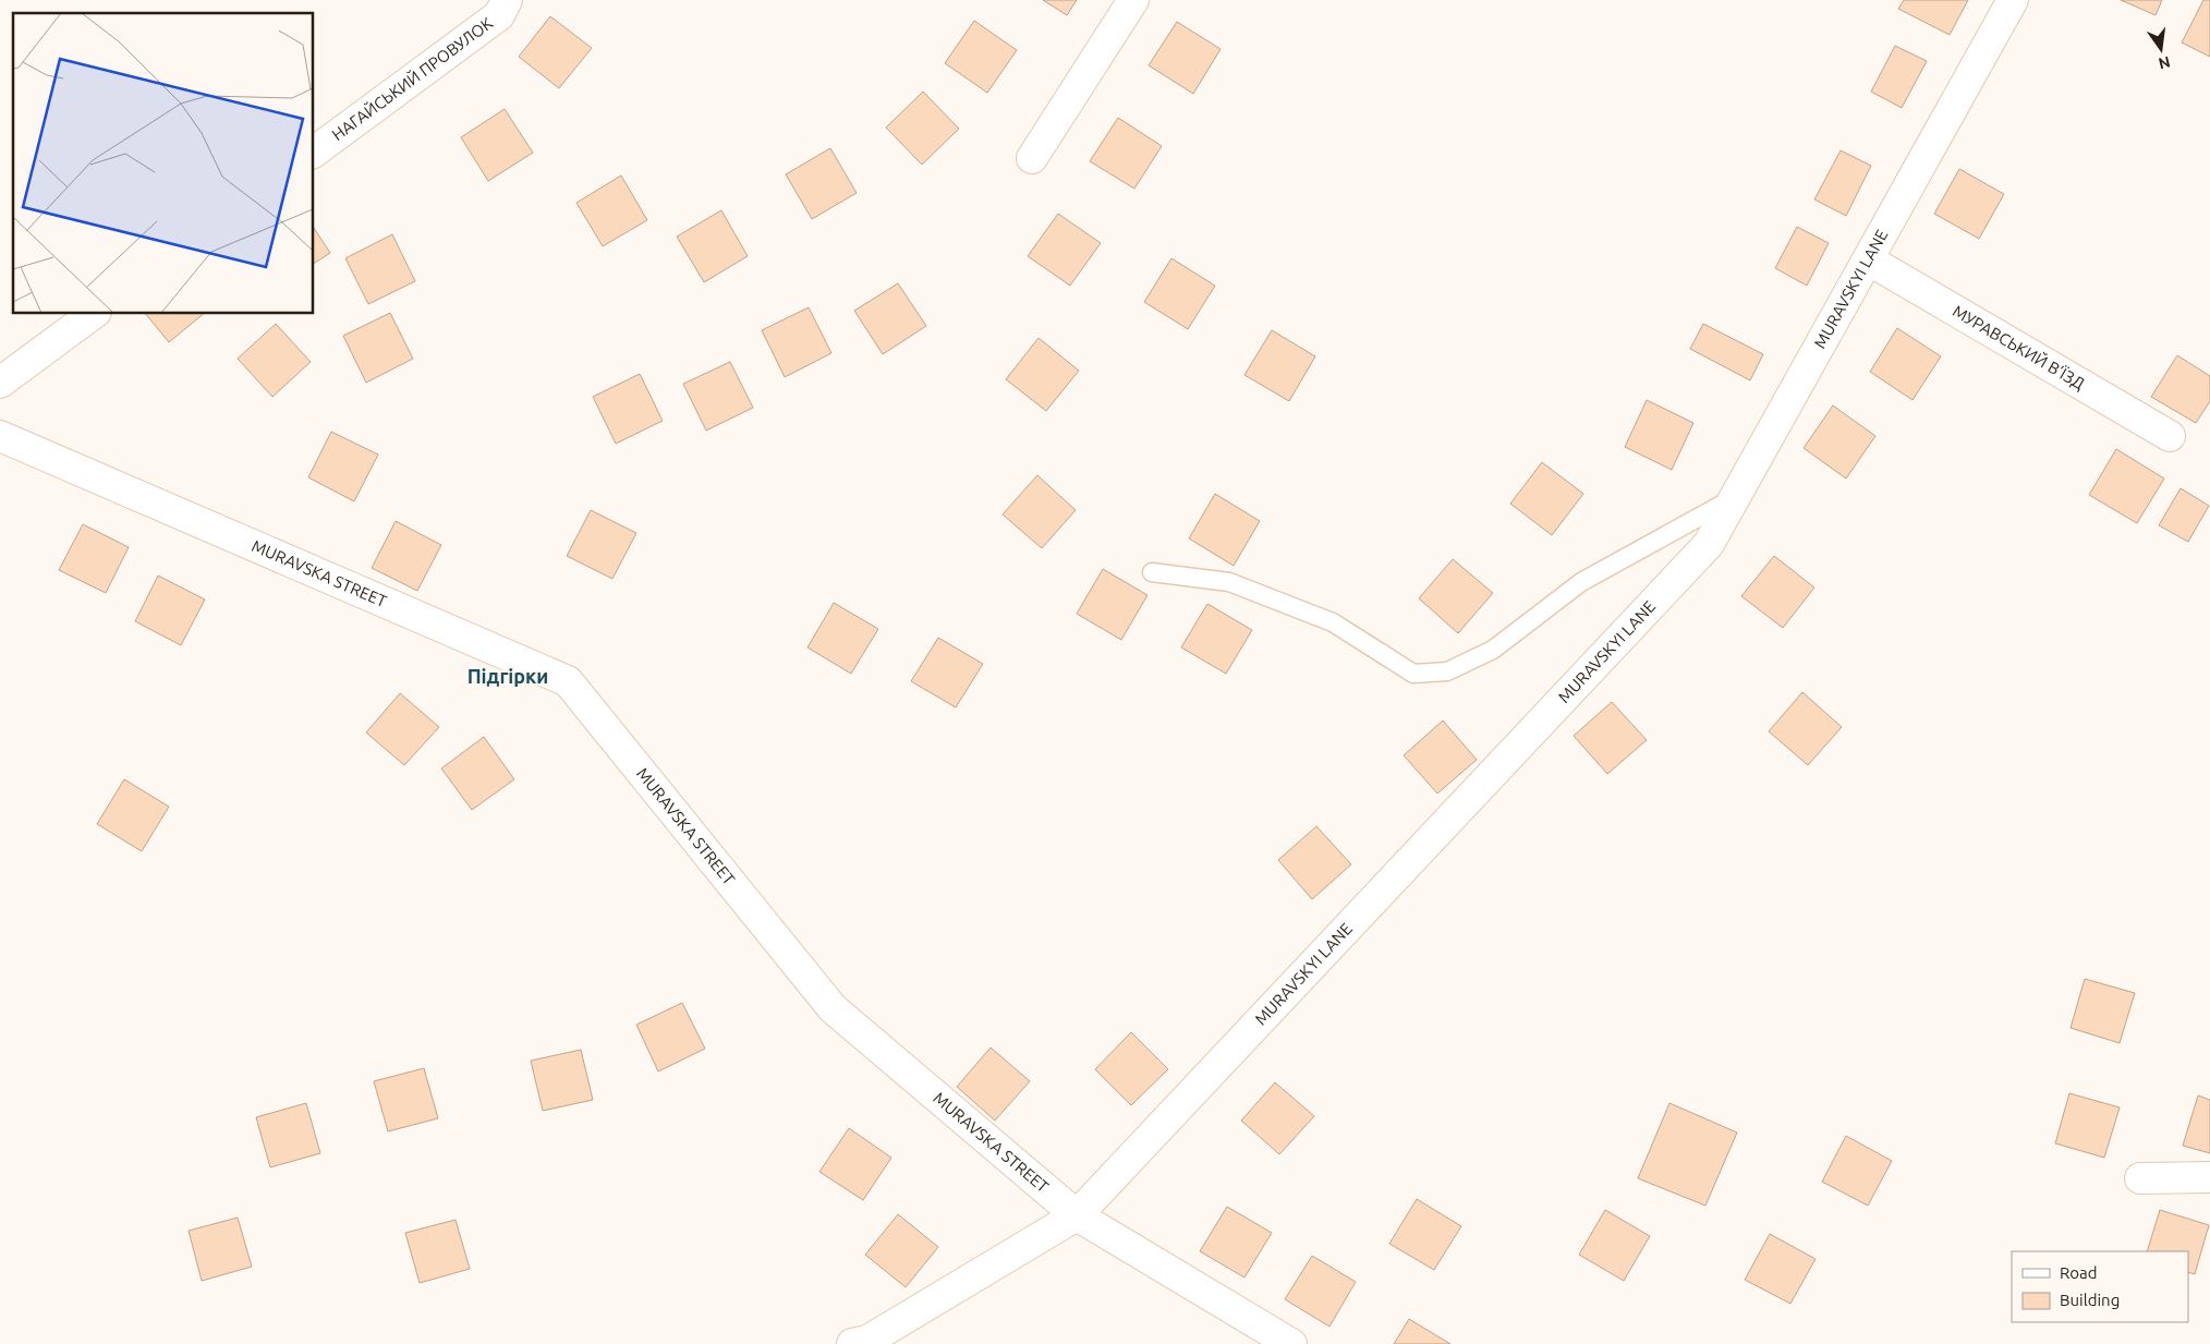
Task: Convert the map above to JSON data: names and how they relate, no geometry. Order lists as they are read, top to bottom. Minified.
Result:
{"streets":{"street":["НАГАЙСЬКИЙ ПРОВУЛОК","MURAVSKYI LANE","МУРАВСЬКИЙ В’ЇЗД","MURAVSKA STREET"]},"crossings":[["MURAVSKYI LANE","МУРАВСЬКИЙ В’ЇЗД"],["MURAVSKYI LANE","MURAVSKA STREET"]],"districts":["Підгірки"],"legend":["Road","Building"],"north":"bottom"}
